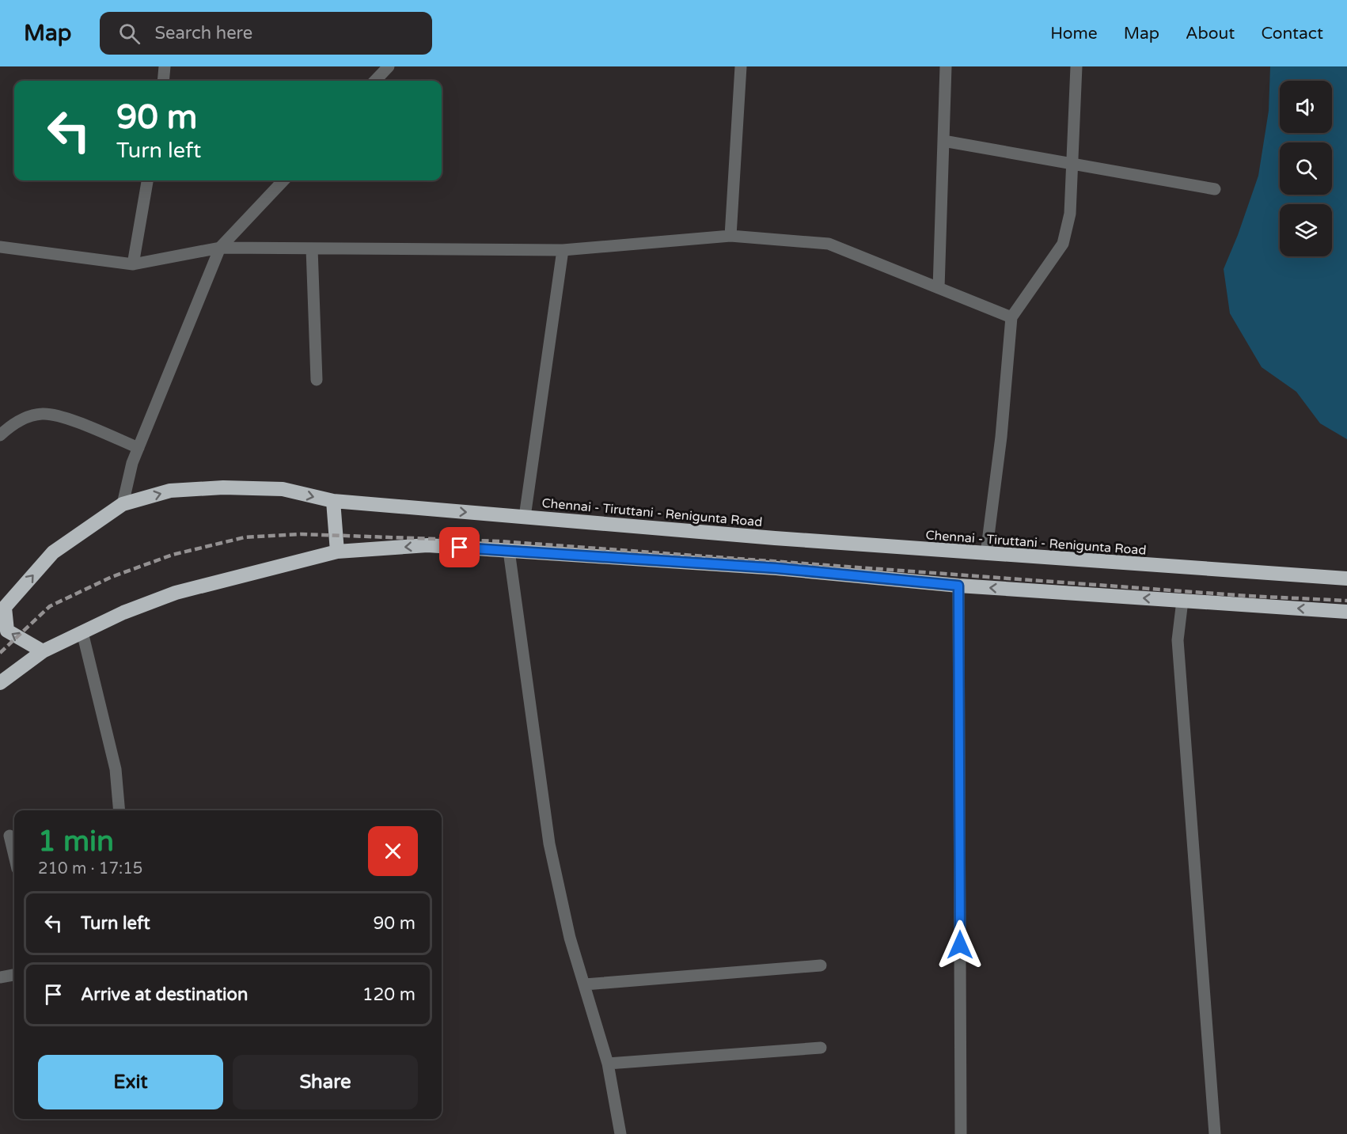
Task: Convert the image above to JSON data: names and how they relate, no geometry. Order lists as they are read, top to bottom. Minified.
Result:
{"streets":{"highway":["Chennai - Tiruttani - Renigunta Road"]},"page":{"header":"Map","search":"Search here","nav":["Home","Map","About","Contact"],"turn":["90 m","Turn left"],"heading":["1 min","210 m · 17:15"],"list":[{"name":"Turn left","value":"90 m"},{"name":"Arrive at destination","value":"120 m"}],"buttons":["Exit","Share"]}}
